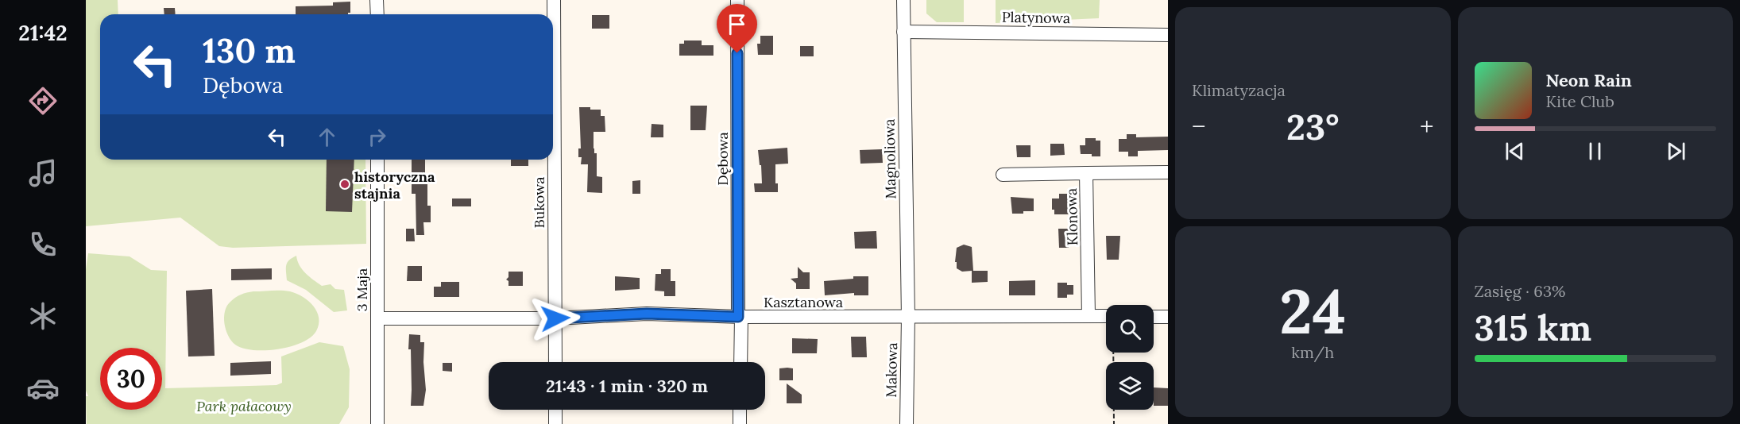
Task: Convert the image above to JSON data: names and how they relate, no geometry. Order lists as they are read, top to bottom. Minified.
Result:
{"streets":{"street":["Platynowa","Dębowa","Magnoliowa","Bukowa","Klonowa","3 Maja","Kasztanowa","Makowa"]},"crossings":[["Platynowa","Magnoliowa"],["Dębowa","Kasztanowa"],["Magnoliowa","Kasztanowa"],["Magnoliowa","Makowa"],["Bukowa","Kasztanowa"],["Klonowa","Kasztanowa"],["3 Maja","Kasztanowa"],["Kasztanowa","Makowa"]],"parks":["Park pałacowy"],"places":["historyczna stajnia"],"page":{"tabs":"21:42","tile":["Klimatyzacja",["24","km/h"],["Zasięg · 63%","315 km"]],"turn":["130 m","Dębowa"],"song":["Neon Rain","Kite Club"],"heat":["−","23°","+"],"limit":"30","trip":"21:43 · 1 min · 320 m"}}
